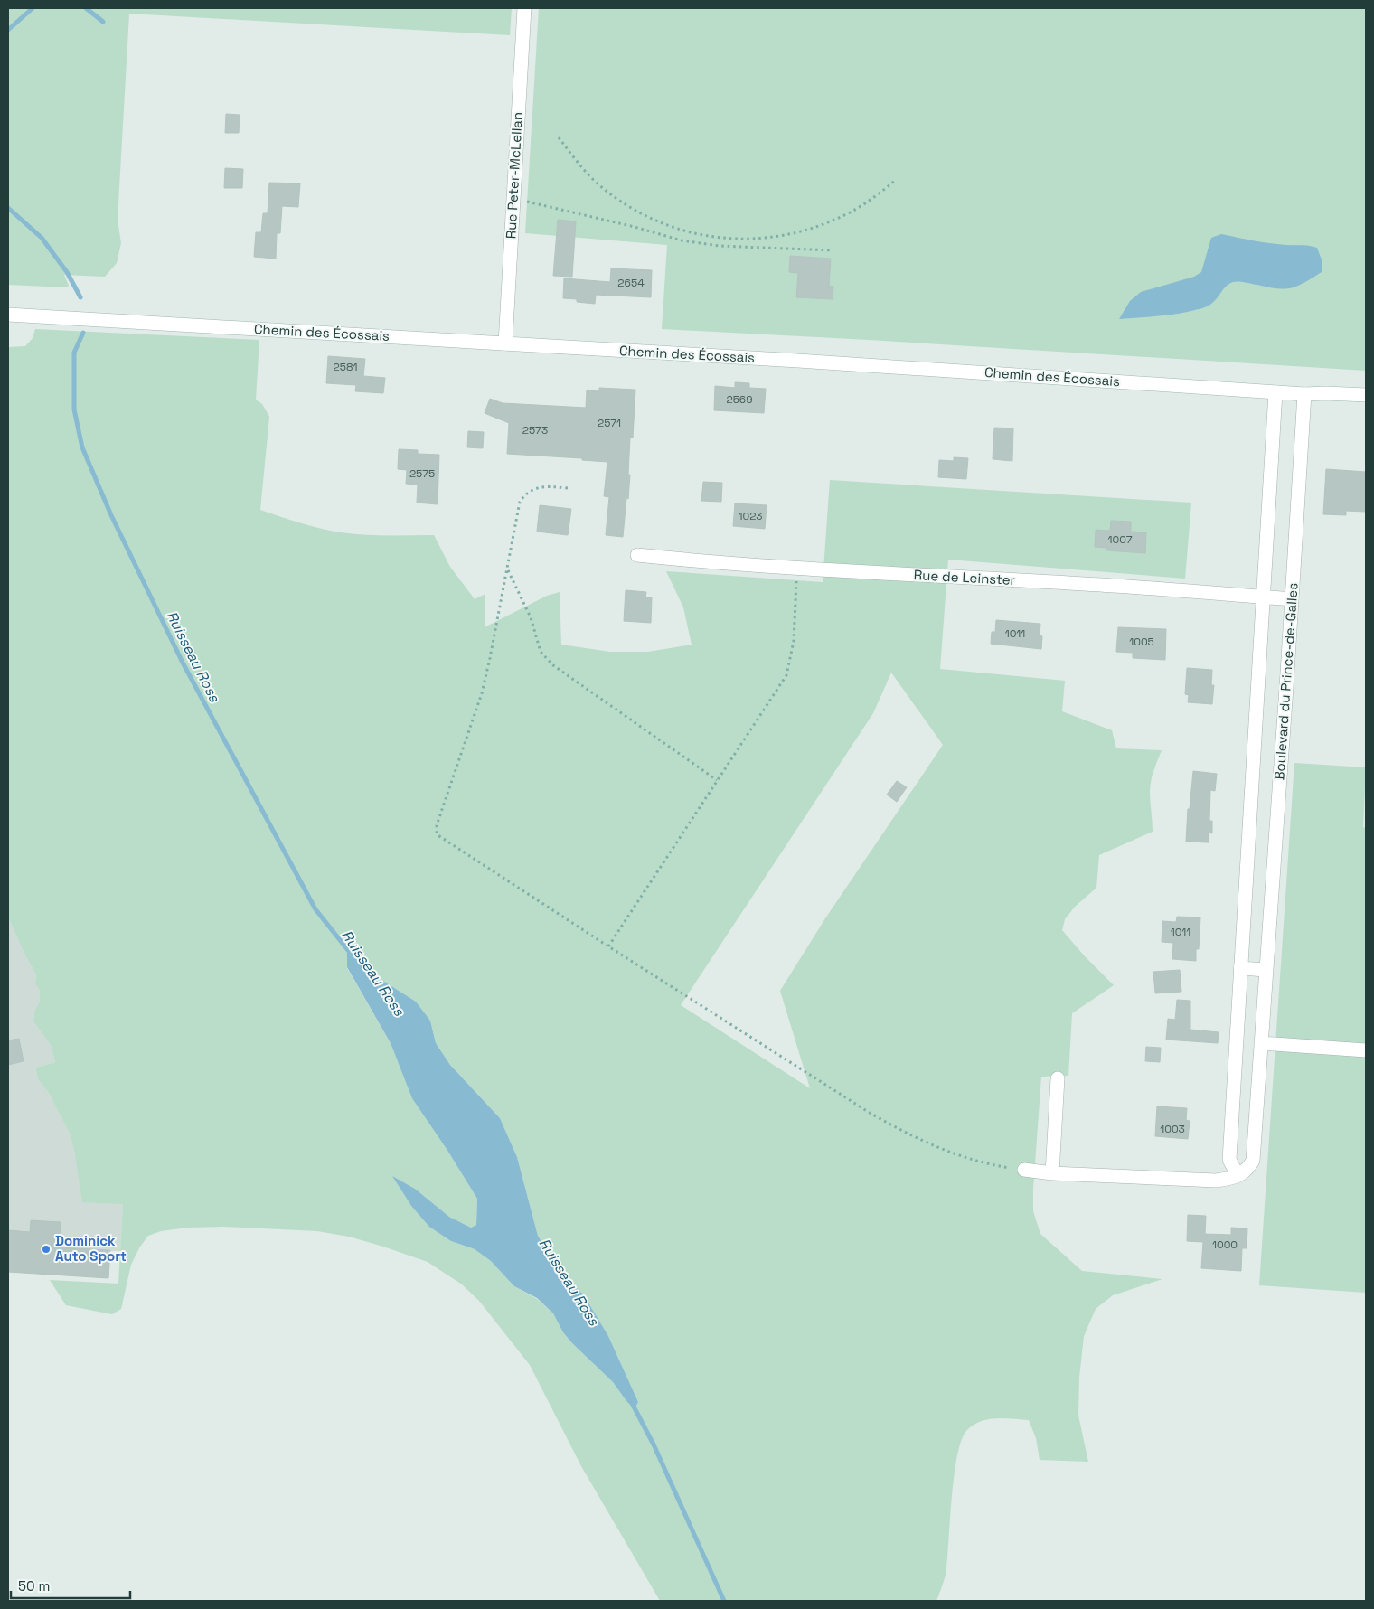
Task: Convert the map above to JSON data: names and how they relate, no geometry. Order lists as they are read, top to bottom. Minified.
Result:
{"streets":{"street":["Rue Peter-McLellan","Chemin des Écossais","Rue de Leinster","Boulevard du Prince-de-Galles"]},"crossings":[["Rue Peter-McLellan","Chemin des Écossais"],["Chemin des Écossais","Boulevard du Prince-de-Galles"],["Rue de Leinster","Boulevard du Prince-de-Galles"]],"water":["Ruisseau Ross"],"places":["Dominick Auto Sport"],"house_numbers":["2654","2581","2569","2571","2573","2575","1023","1007","1011","1005","1011","1003","1000"],"scale_bar":"50 m"}
